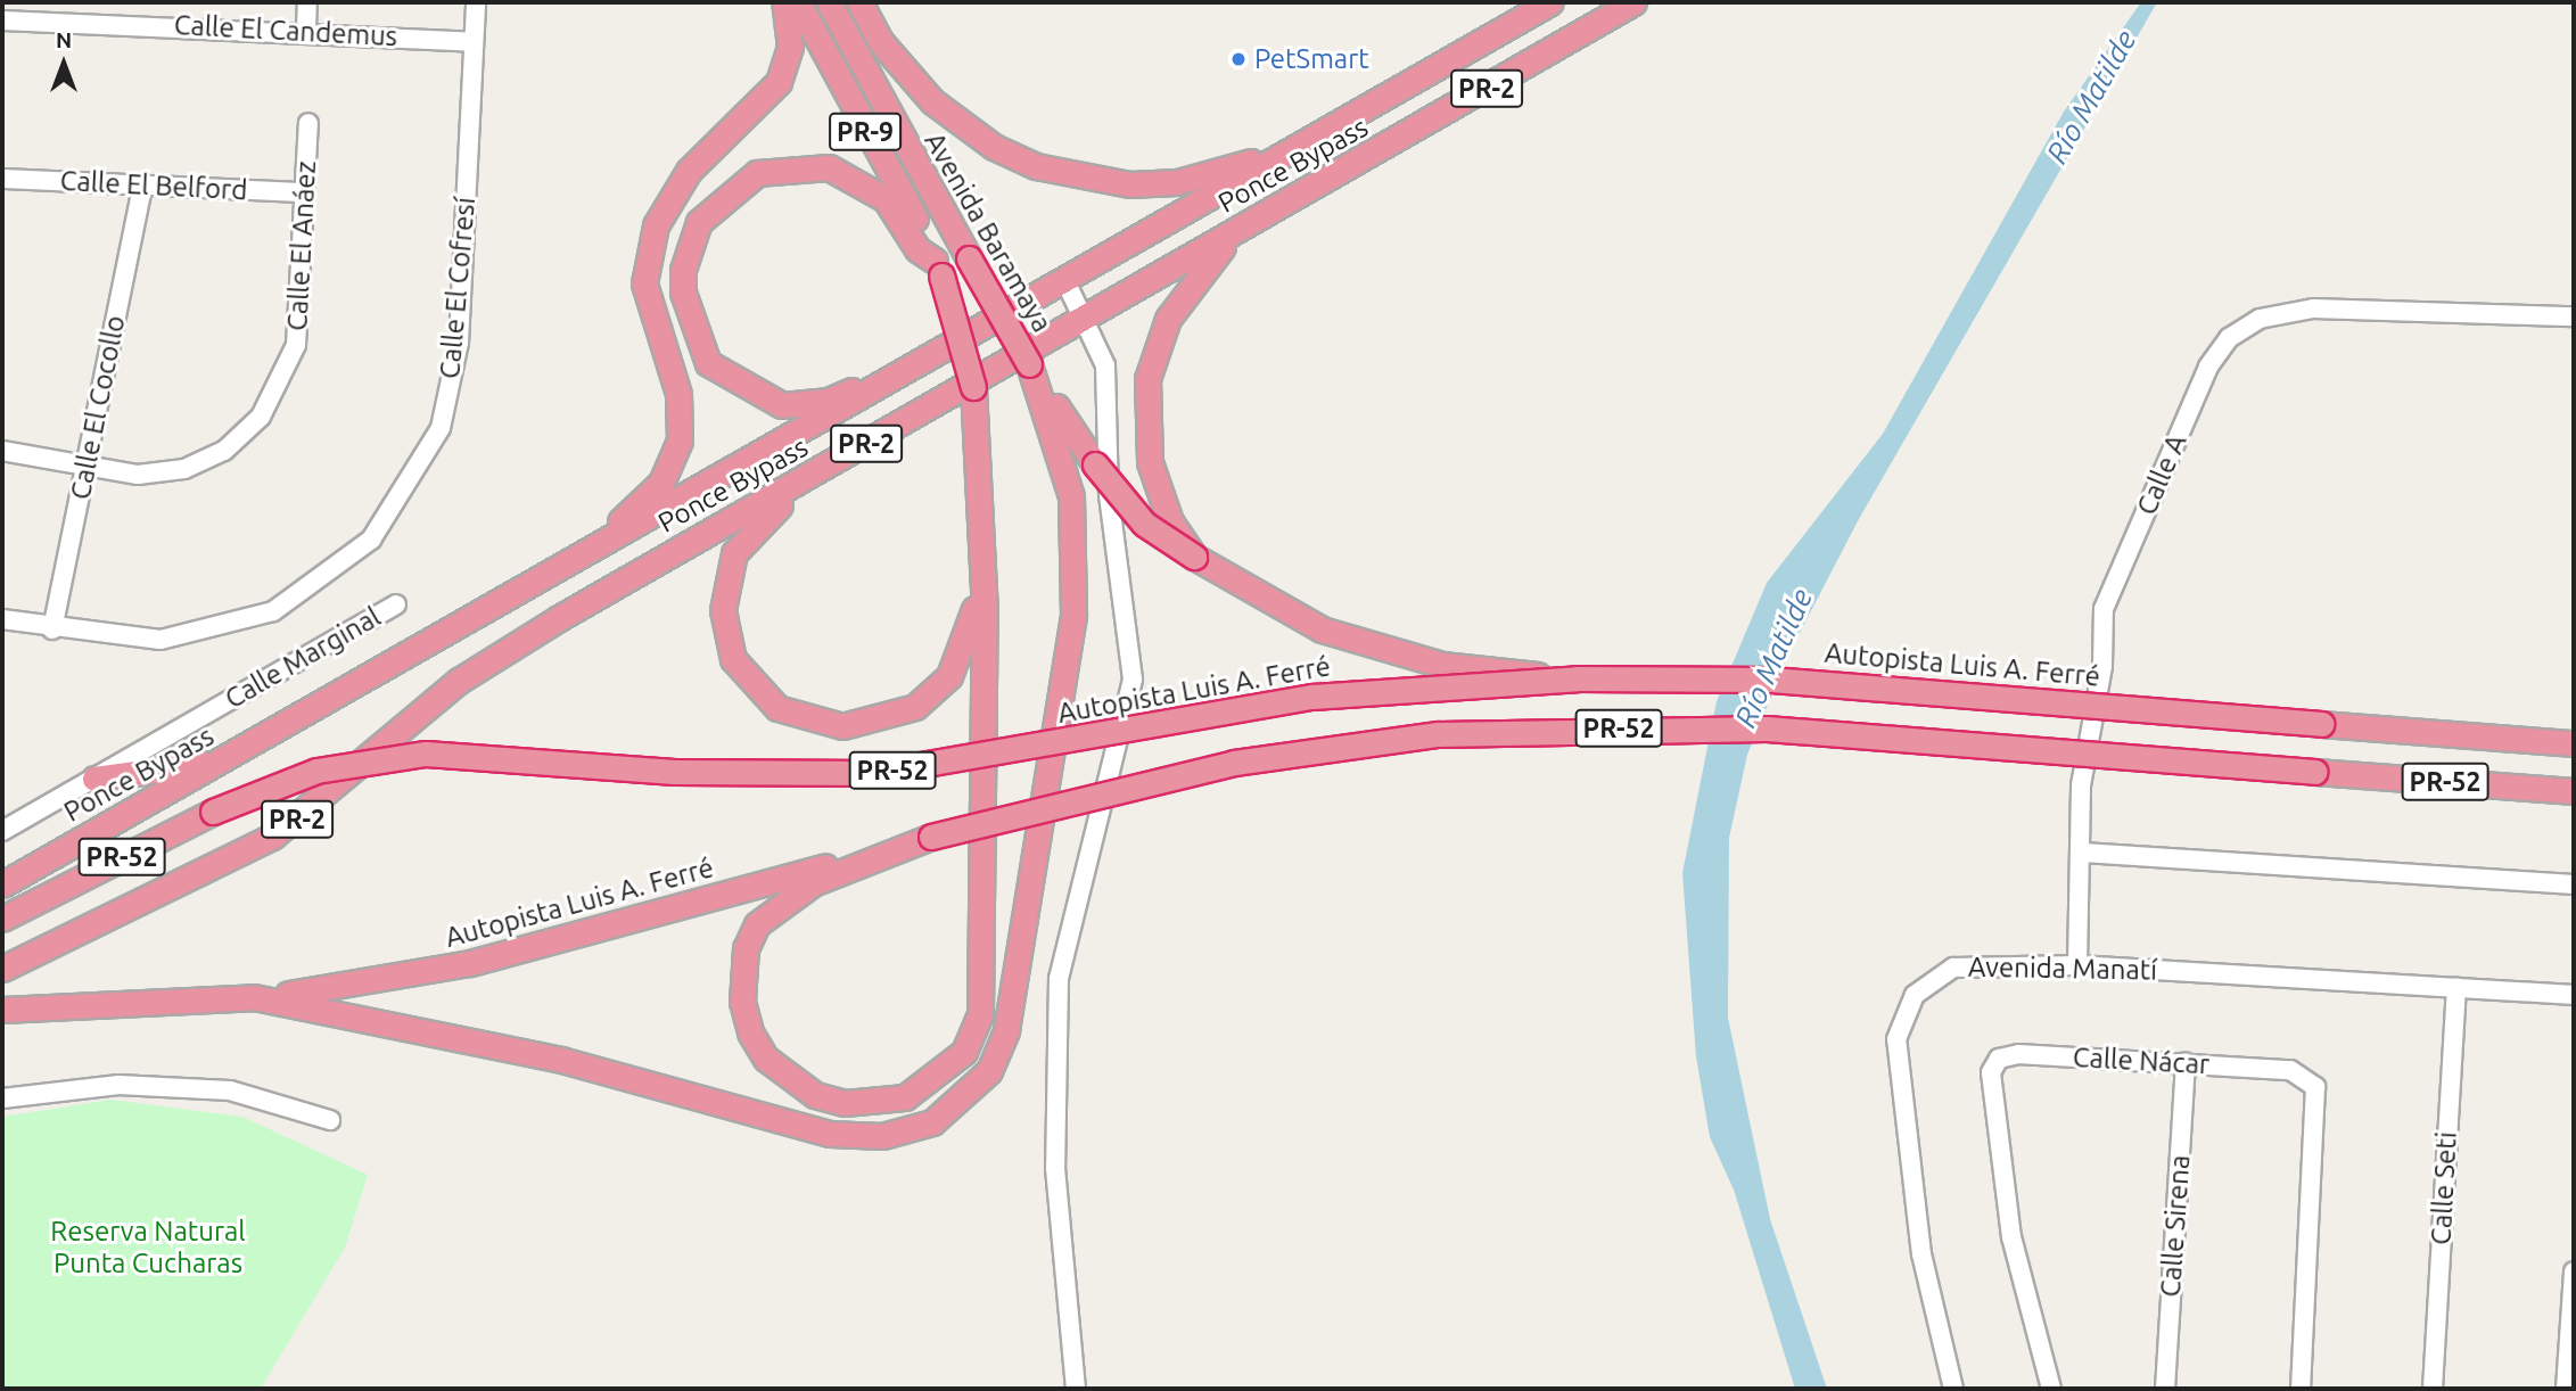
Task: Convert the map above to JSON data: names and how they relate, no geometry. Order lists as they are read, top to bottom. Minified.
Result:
{"streets":{"highway":["PR-2","PR-9","Ponce Bypass","Avenida Baramaya","Autopista Luis A. Ferré","PR-52"],"street":["Calle El Candemus","Calle El Belford","Calle El Anáez","Calle El Cofresí","Calle El Cocollo","Calle A","Calle Marginal","Avenida Manatí","Calle Nácar","Calle Seti","Calle Sirena"]},"crossings":[["Calle El Candemus","Calle El Cofresí"],["Calle El Belford","Calle El Anáez"],["Calle El Belford","Calle El Cocollo"],["Calle El Anáez","Calle El Cocollo"],["Calle El Cofresí","Calle El Cocollo"],["Calle A","Avenida Manatí"],["Avenida Manatí","Calle Seti"],["Calle Nácar","Calle Sirena"]],"water":["Río Matilde"],"parks":["Reserva Natural Punta Cucharas"],"places":["PetSmart"],"north":"top"}
